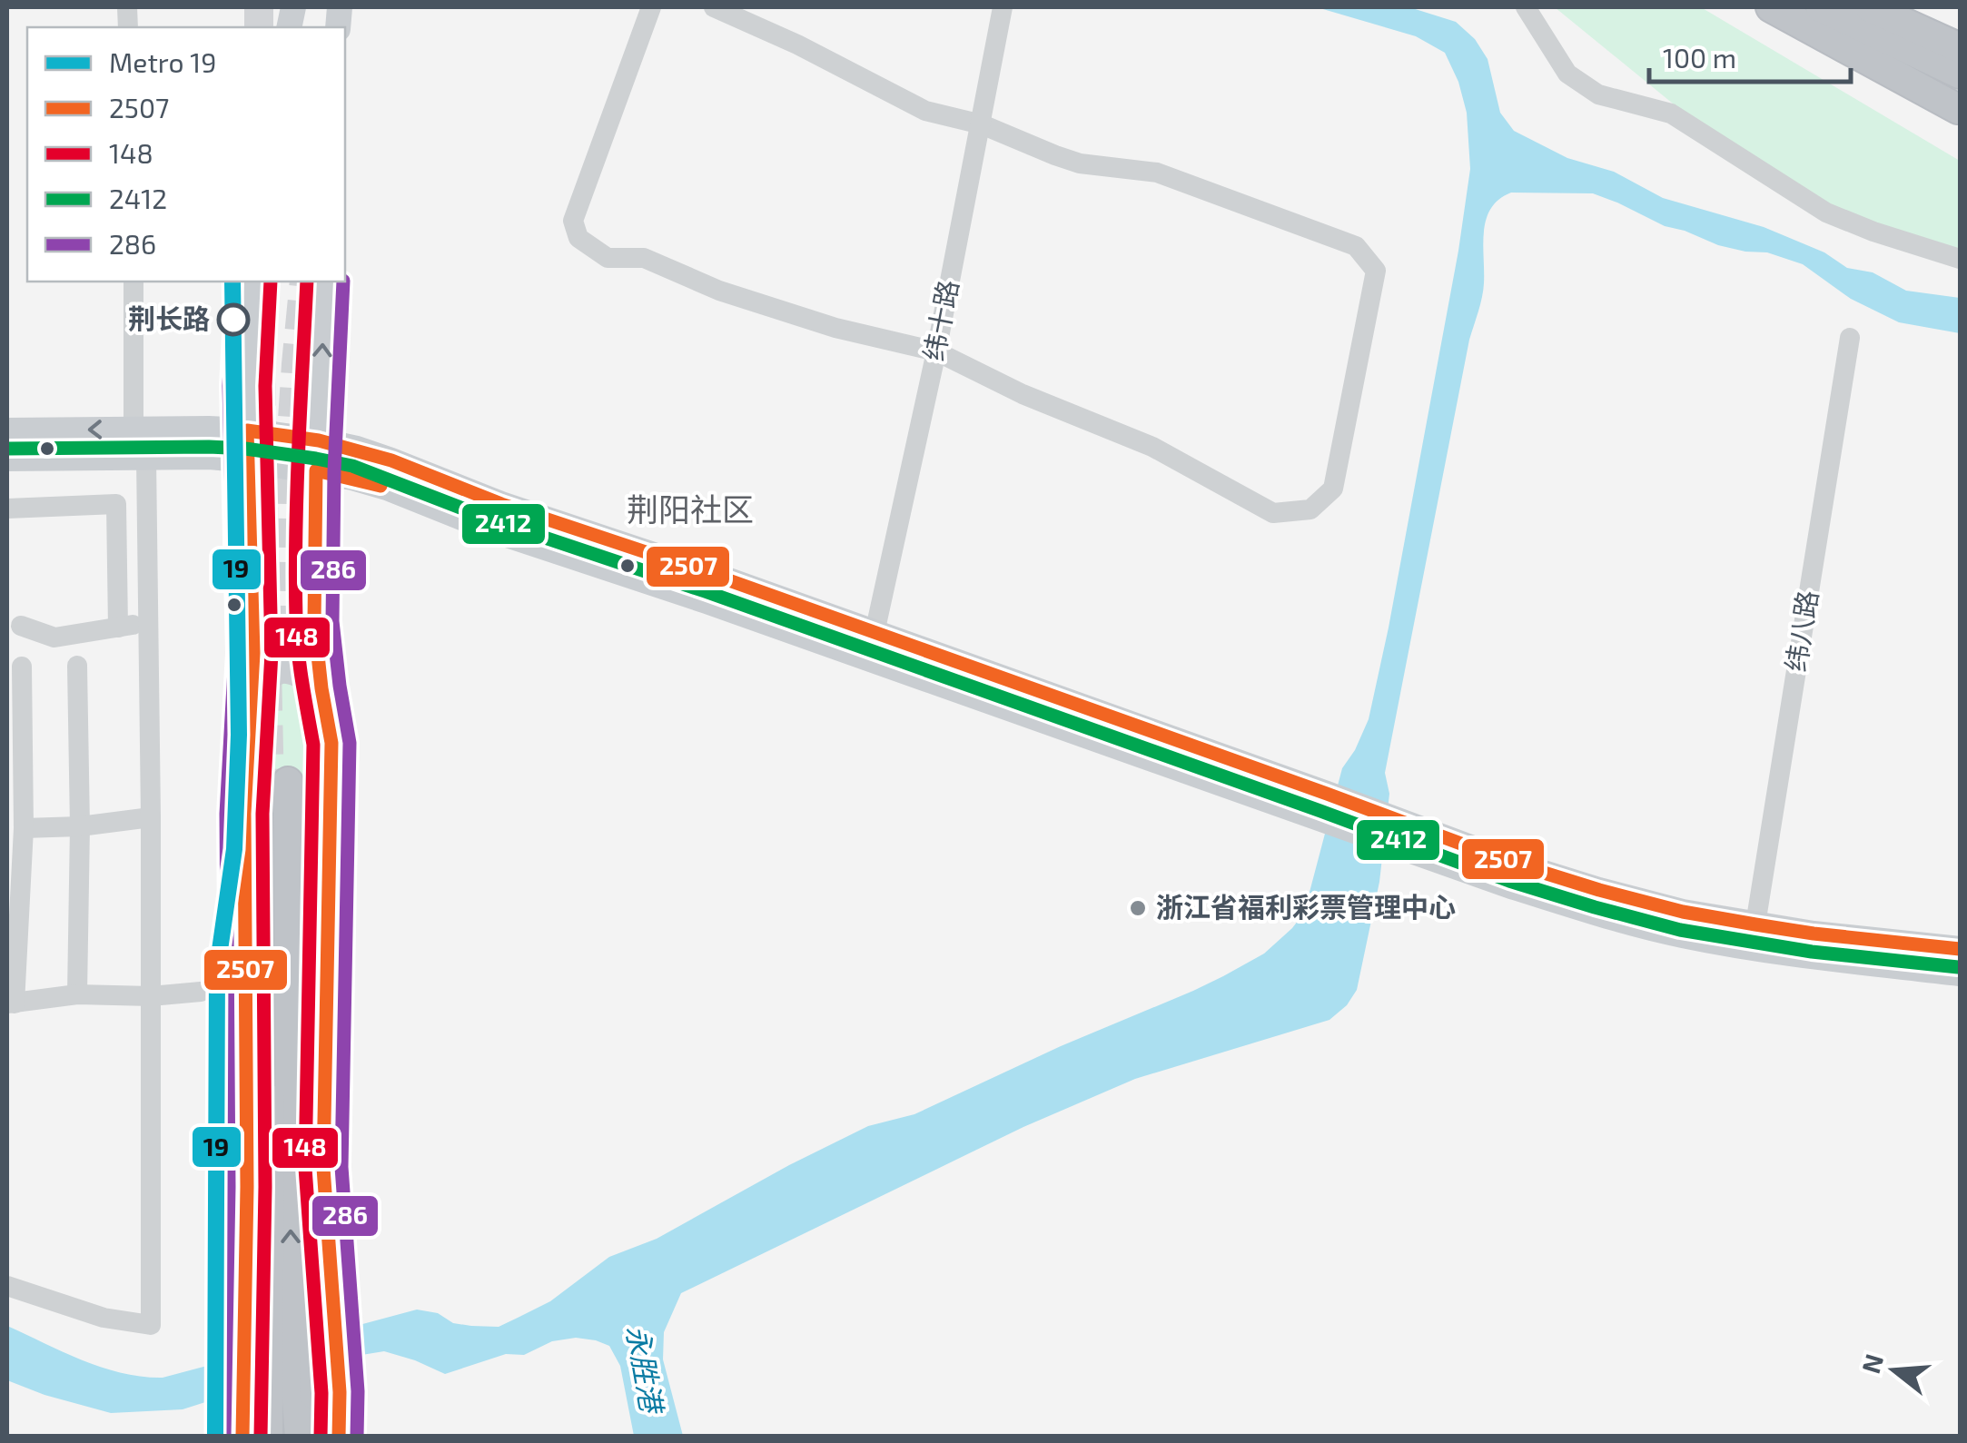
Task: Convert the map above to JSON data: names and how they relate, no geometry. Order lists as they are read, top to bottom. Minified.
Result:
{"streets":{"street":["纬十路","纬八路"]},"districts":["荆阳社区"],"water":["永胜港"],"places":["荆长路","浙江省福利彩票管理中心"],"lines":["metro line 19","transit line 148","transit line 286","transit line 2507","transit line 2412"],"legend":["Metro 19","2507","148","2412","286"],"scale_bar":"100 m","north":"left"}
